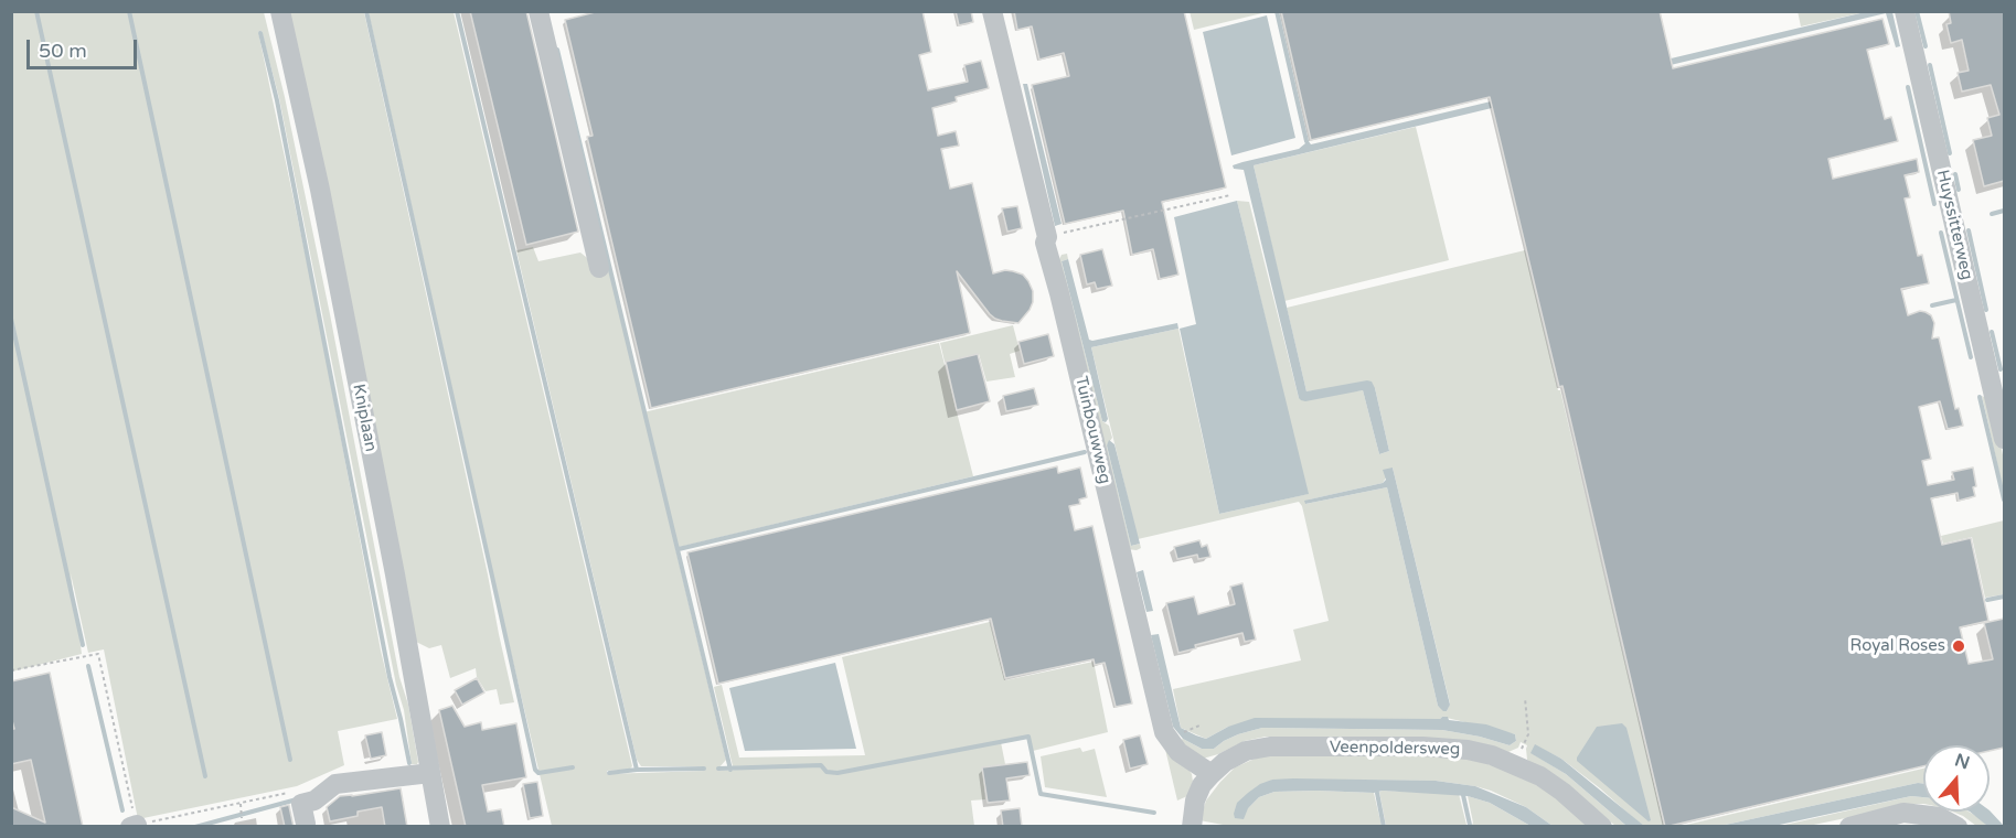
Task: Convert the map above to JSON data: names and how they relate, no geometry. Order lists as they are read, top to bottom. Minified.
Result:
{"streets":{"street":["Huyssitterweg","Kniplaan","Tuinbouwweg","Veenpoldersweg"]},"crossings":[["Tuinbouwweg","Veenpoldersweg"]],"places":["Royal Roses"],"scale_bar":"50 m","north":"top"}
